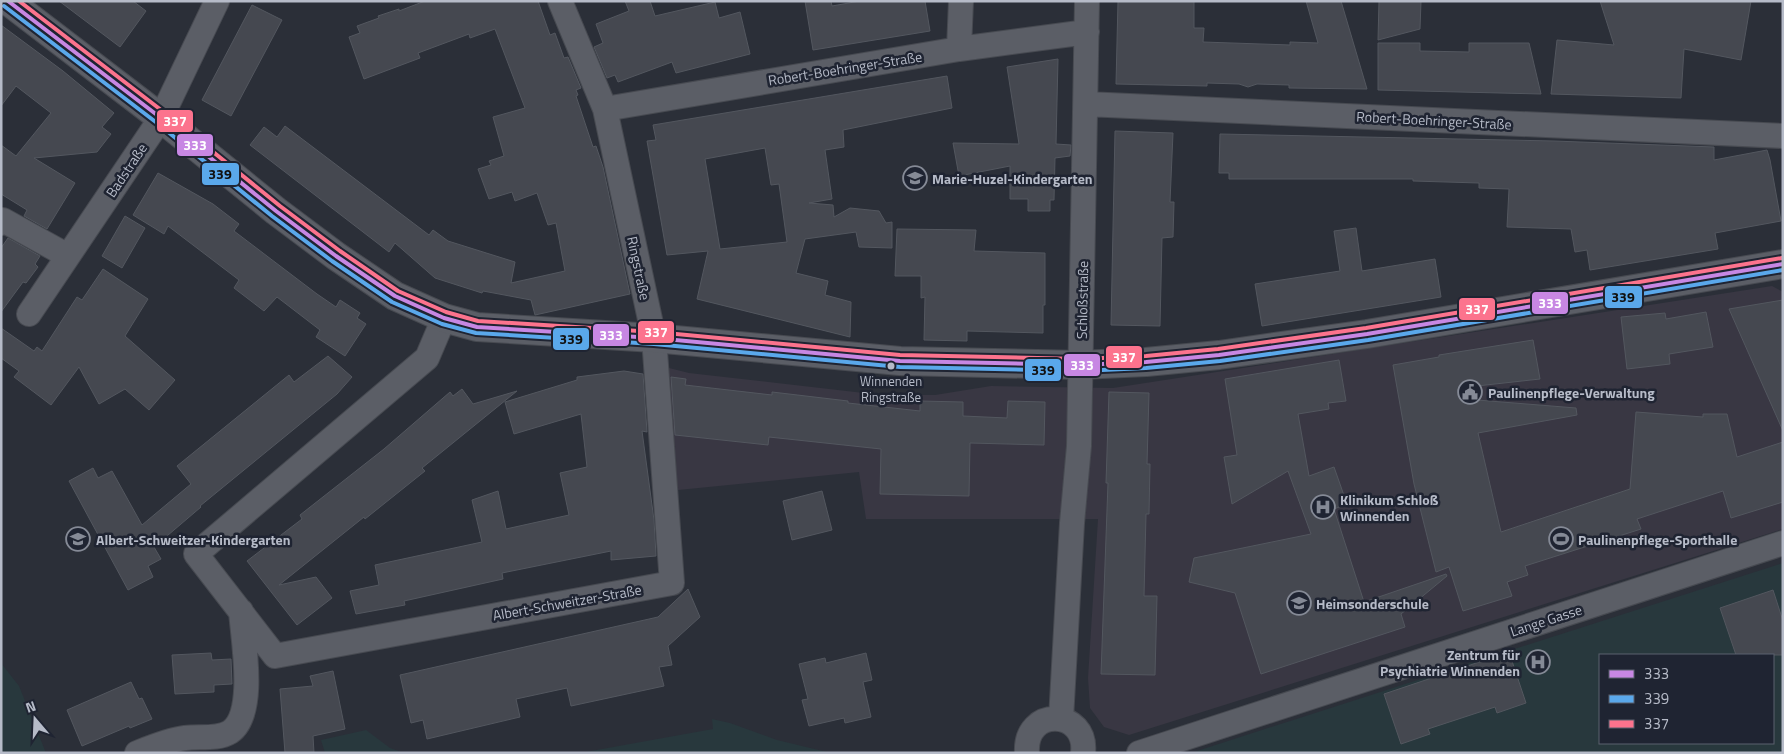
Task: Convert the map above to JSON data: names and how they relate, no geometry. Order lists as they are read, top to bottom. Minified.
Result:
{"streets":{"street":["Robert-Boehringer-Straße","Badstraße","Ringstraße","Schloßstraße","Albert-Schweitzer-Straße","Lange Gasse"]},"crossings":[["Robert-Boehringer-Straße","Ringstraße"],["Robert-Boehringer-Straße","Schloßstraße"],["Ringstraße","Albert-Schweitzer-Straße"]],"places":{"school or university":["Marie-Huzel-Kindergarten","Albert-Schweitzer-Kindergarten","Heimsonderschule"],"other":["Winnenden Ringstraße"],"public building":["Paulinenpflege-Verwaltung"],"hospital":["Klinikum Schloß Winnenden","Zentrum für Psychiatrie Winnenden"],"sports":["Paulinenpflege-Sporthalle"]},"lines":["transit line 333","transit line 337","transit line 339"],"legend":["333","339","337"],"north":"top"}
